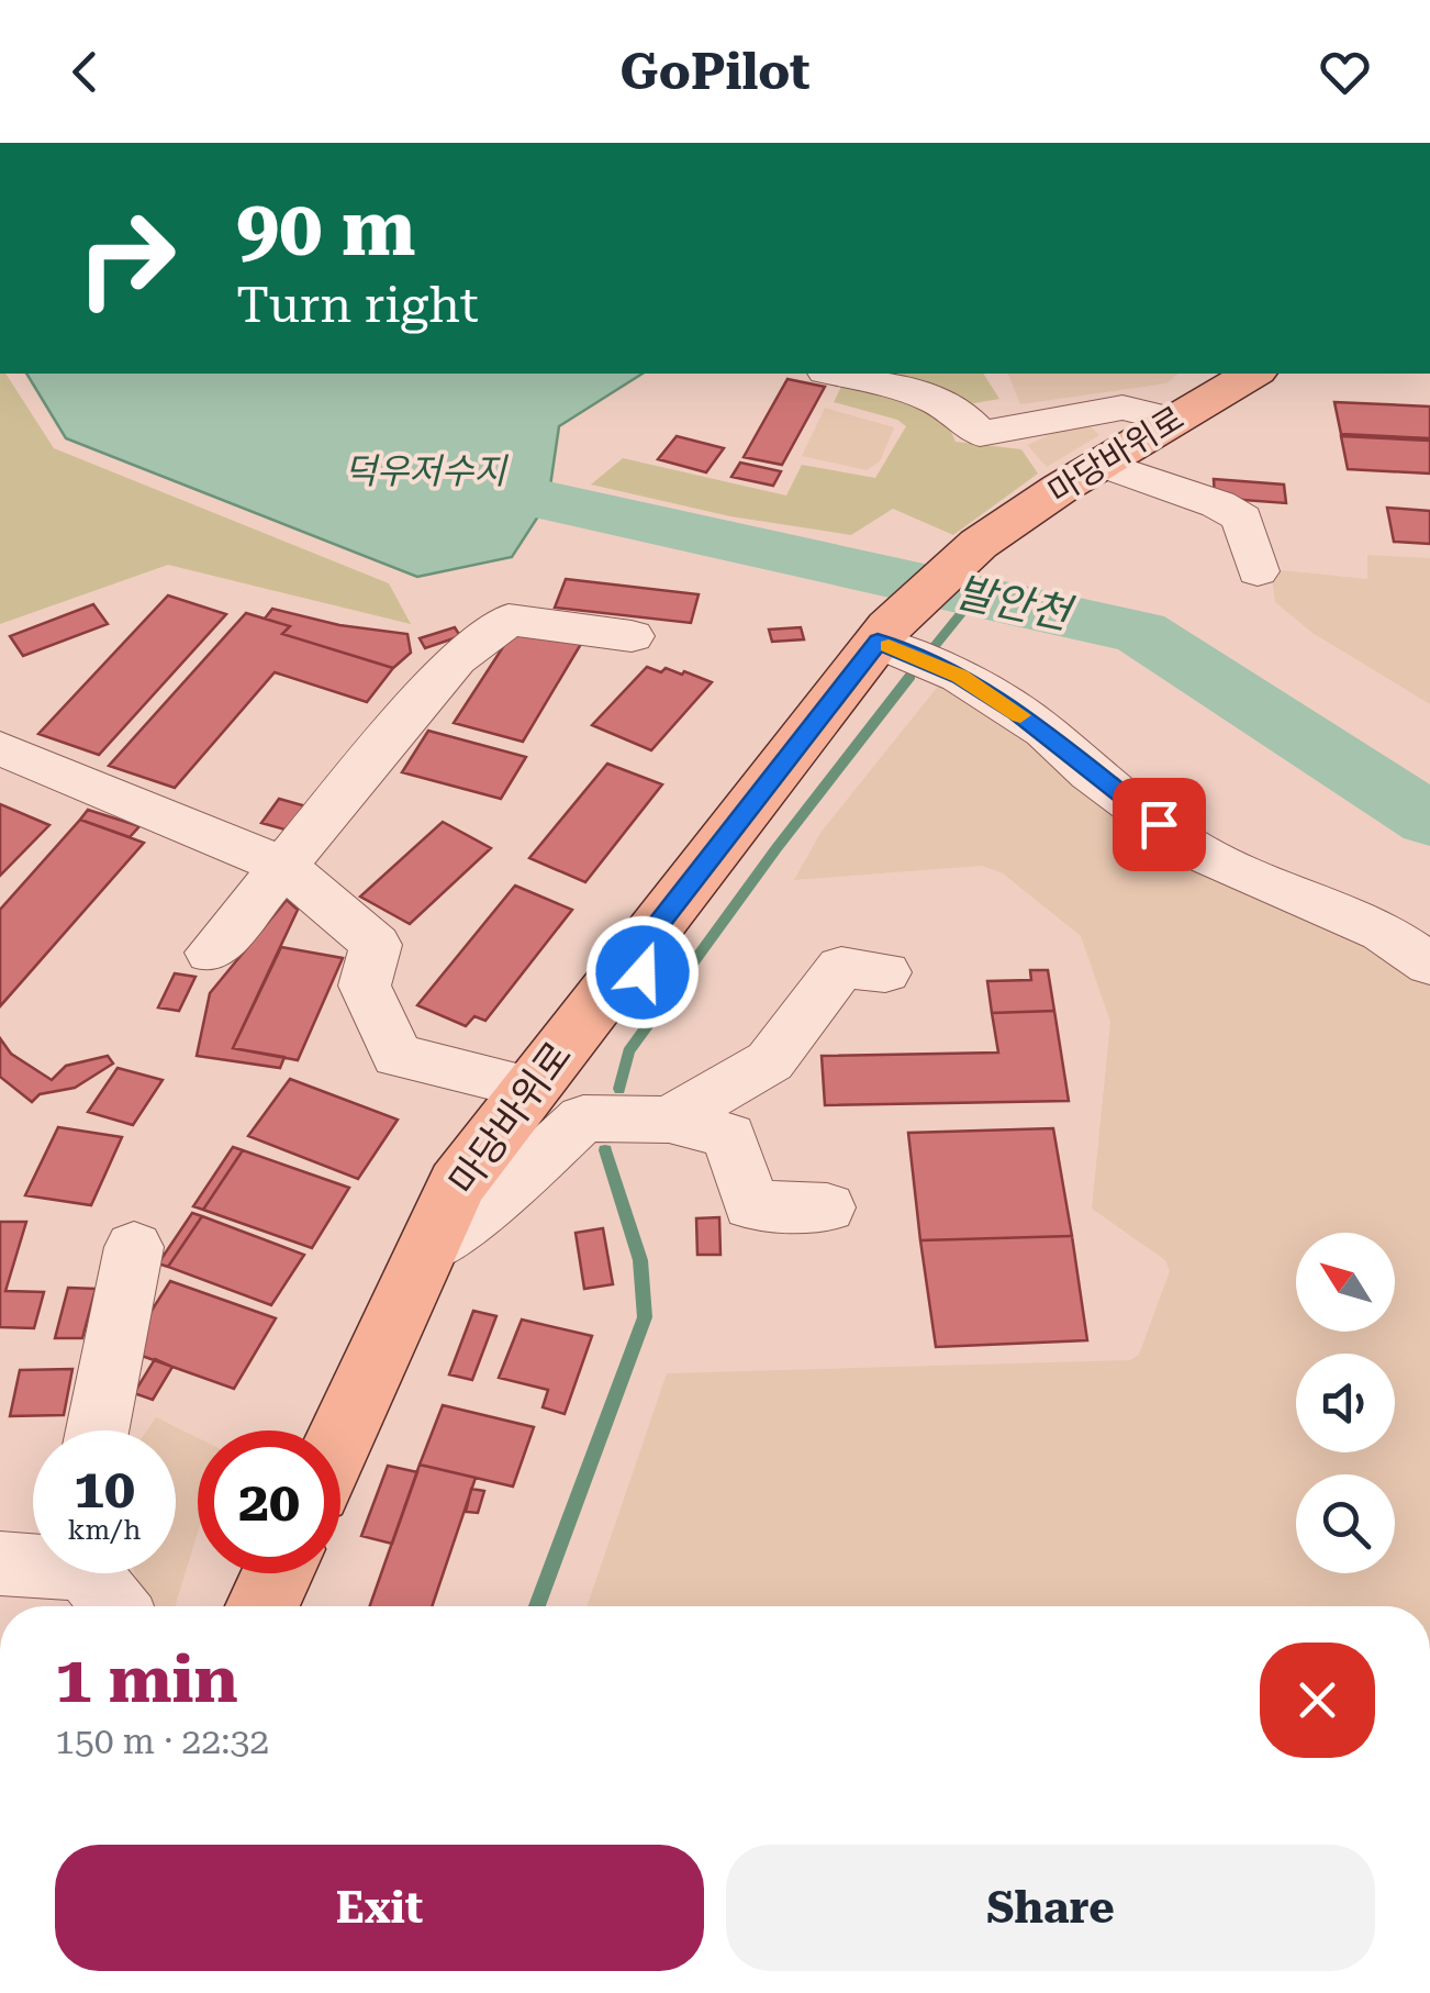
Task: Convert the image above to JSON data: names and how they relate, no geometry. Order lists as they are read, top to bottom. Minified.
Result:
{"streets":{"main road":["마당바위로"]},"water":["덕우저수지","발안천"],"north":"top left","page":{"header":"GoPilot","turn":["90 m","Turn right"],"speed":"10 km/h","limit":"20","heading":["1 min","150 m · 22:32"],"buttons":["Exit","Share"]}}
